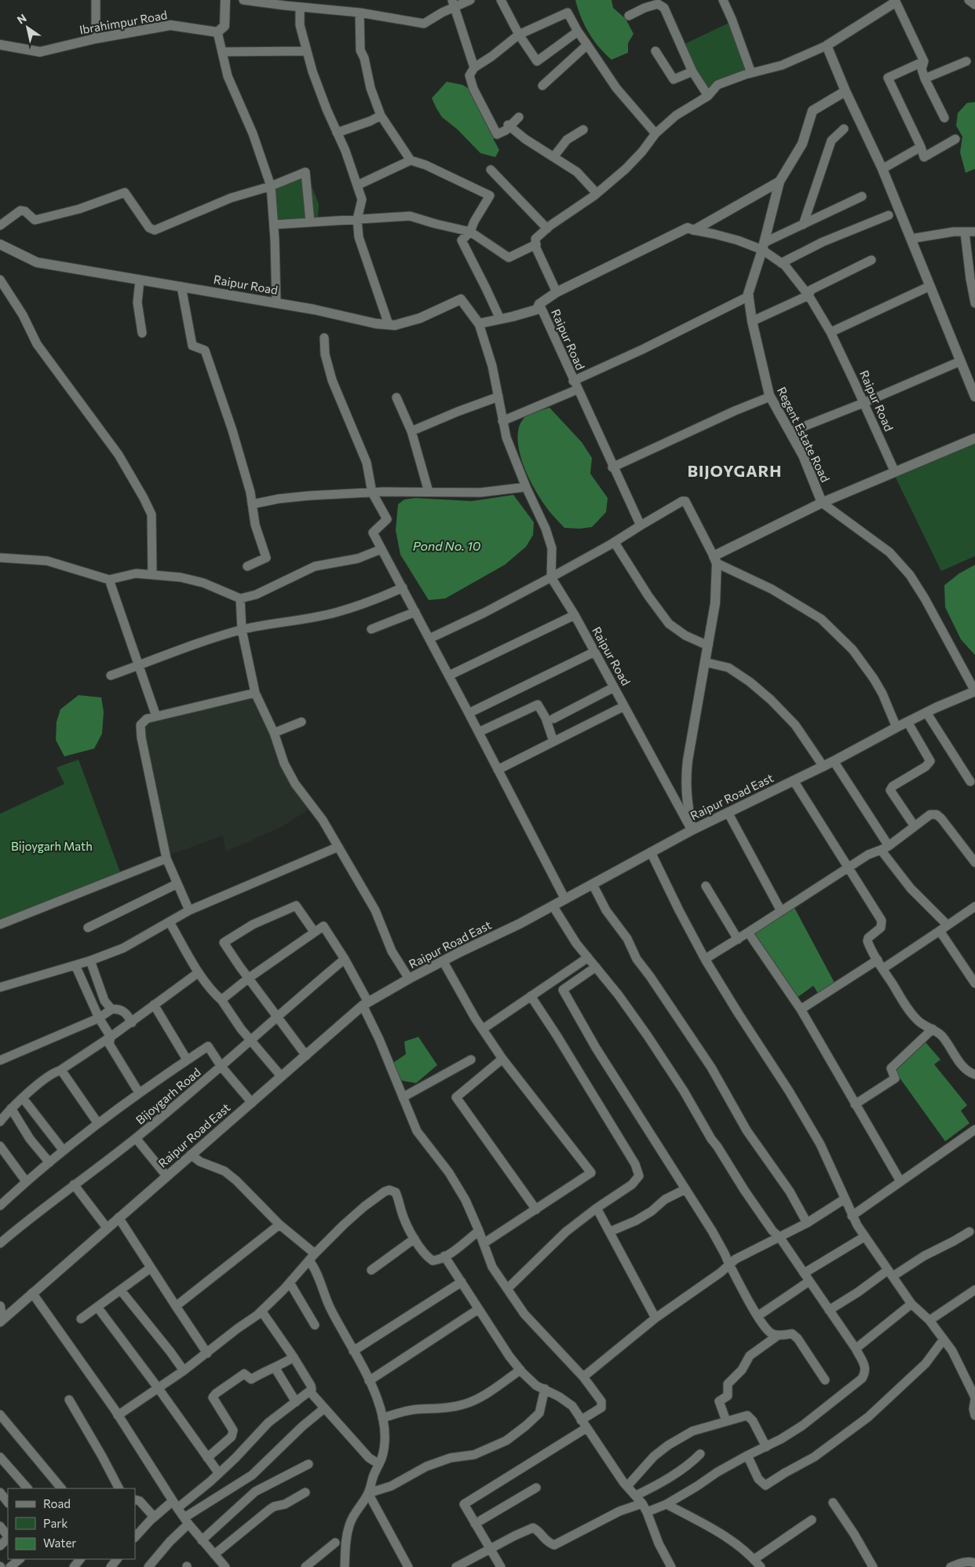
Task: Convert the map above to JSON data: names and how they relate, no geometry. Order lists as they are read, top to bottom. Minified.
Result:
{"streets":{"street":["Ibrahimpur Road","Raipur Road","Regent Estate Road","Raipur Road East","Bijoygarh Road"]},"crossings":[["Raipur Road","Regent Estate Road"],["Raipur Road","Raipur Road East"]],"districts":["BIJOYGARH"],"water":["Pond No. 10"],"parks":["Bijoygarh Math"],"legend":["Road","Park","Water"],"north":"top left"}
